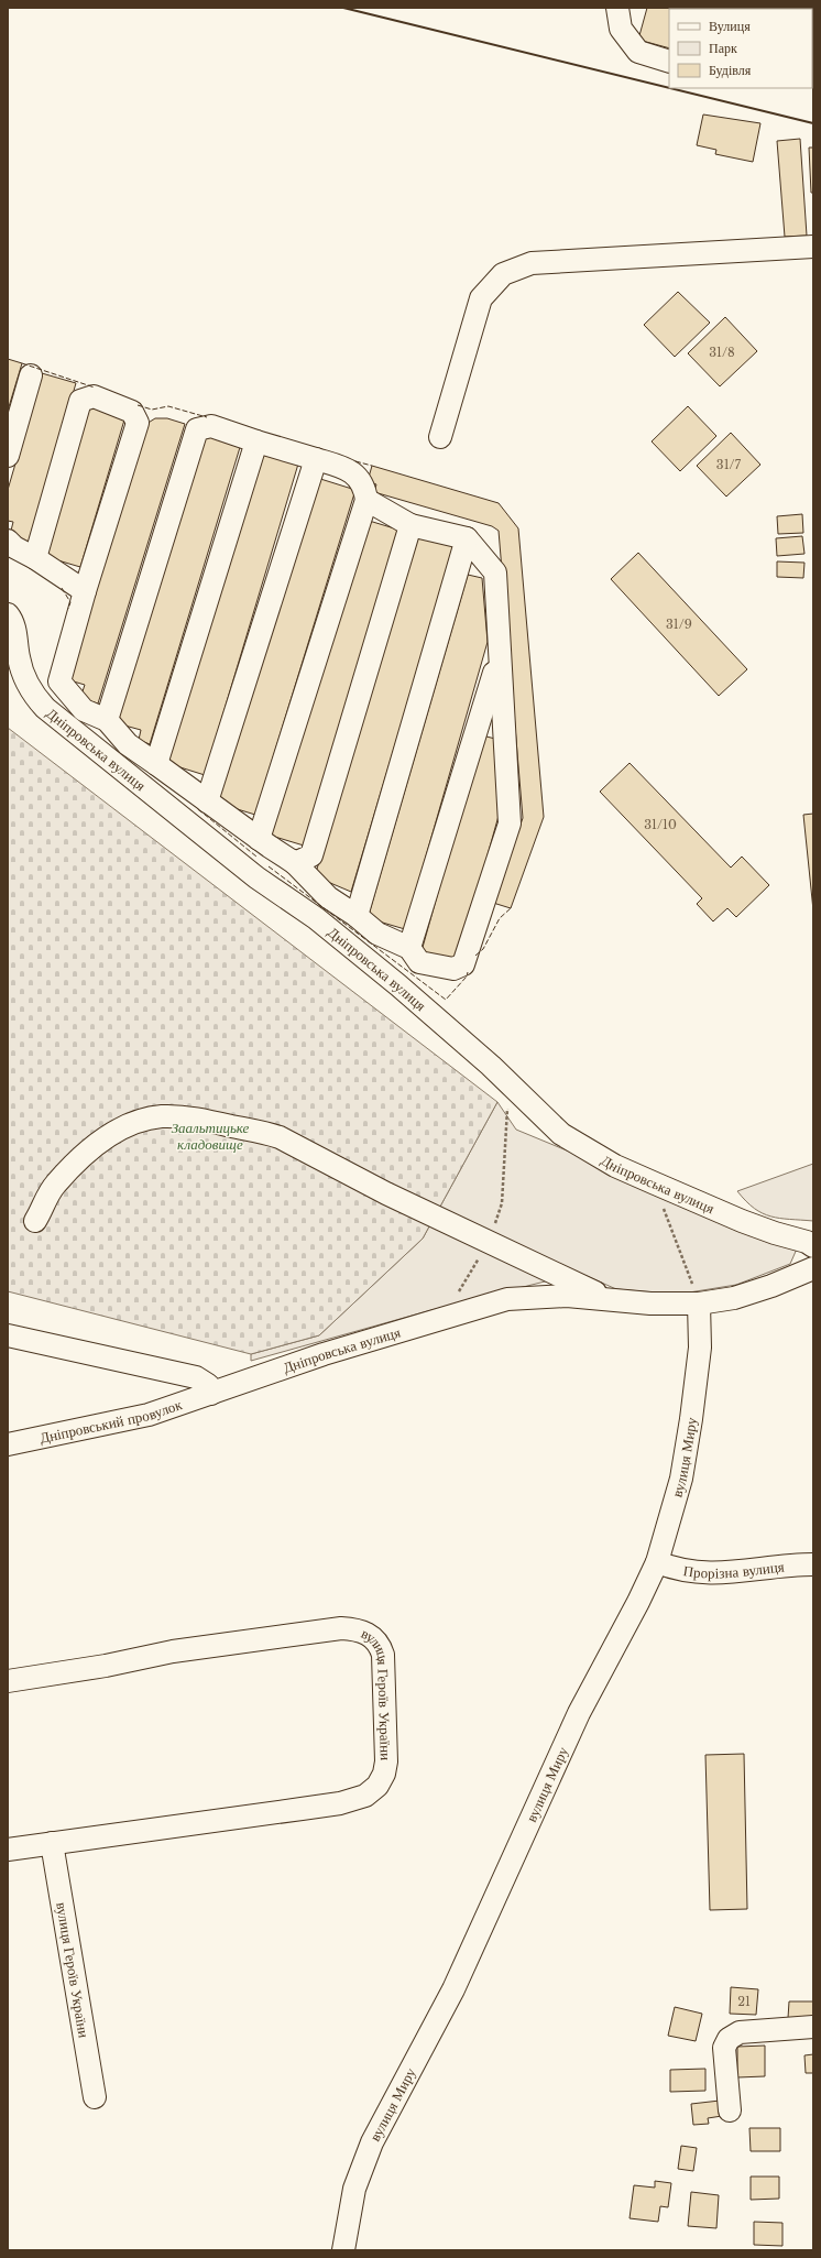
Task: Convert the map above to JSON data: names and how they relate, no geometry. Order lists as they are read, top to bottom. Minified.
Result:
{"streets":{"street":["Дніпровська вулиця","Дніпровський провулок","вулиця Миру","Прорізна вулиця","вулиця Героїв України"]},"crossings":[["Дніпровська вулиця","Дніпровський провулок"],["Дніпровська вулиця","вулиця Миру"],["вулиця Миру","Прорізна вулиця"]],"parks":["Заальтицьке кладовище"],"house_numbers":["31/8","31/7","31/9","31/10","21"],"legend":["Вулиця","Парк","Будівля"]}
